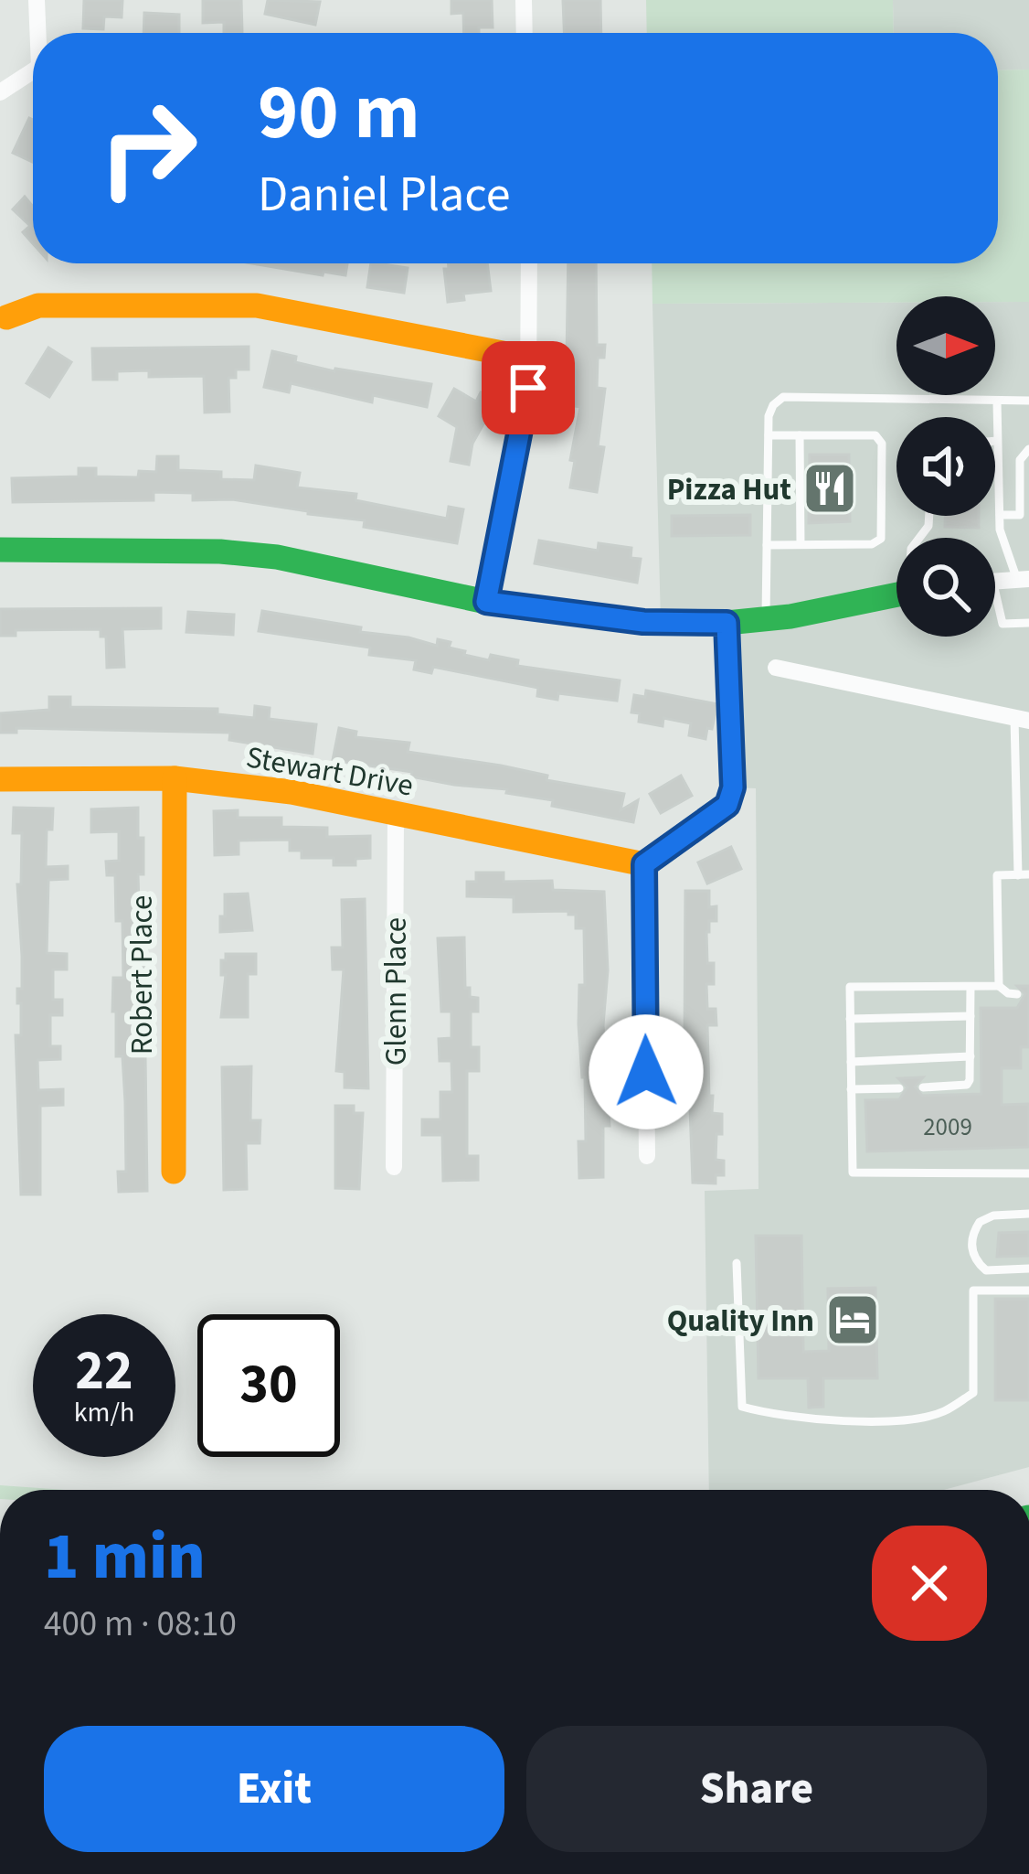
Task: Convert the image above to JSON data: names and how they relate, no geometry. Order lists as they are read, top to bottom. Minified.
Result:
{"streets":{"main road":["Stewart Drive","Robert Place"],"street":["Glenn Place"]},"crossings":[["Stewart Drive","Robert Place"],["Stewart Drive","Glenn Place"]],"places":{"restaurant":["Pizza Hut"],"hotel":["Quality Inn"]},"house_numbers":["2009"],"north":"right","page":{"turn":["90 m","Daniel Place"],"speed":"22 km/h","limit":"30","heading":["1 min","400 m · 08:10"],"buttons":["Exit","Share"]}}
